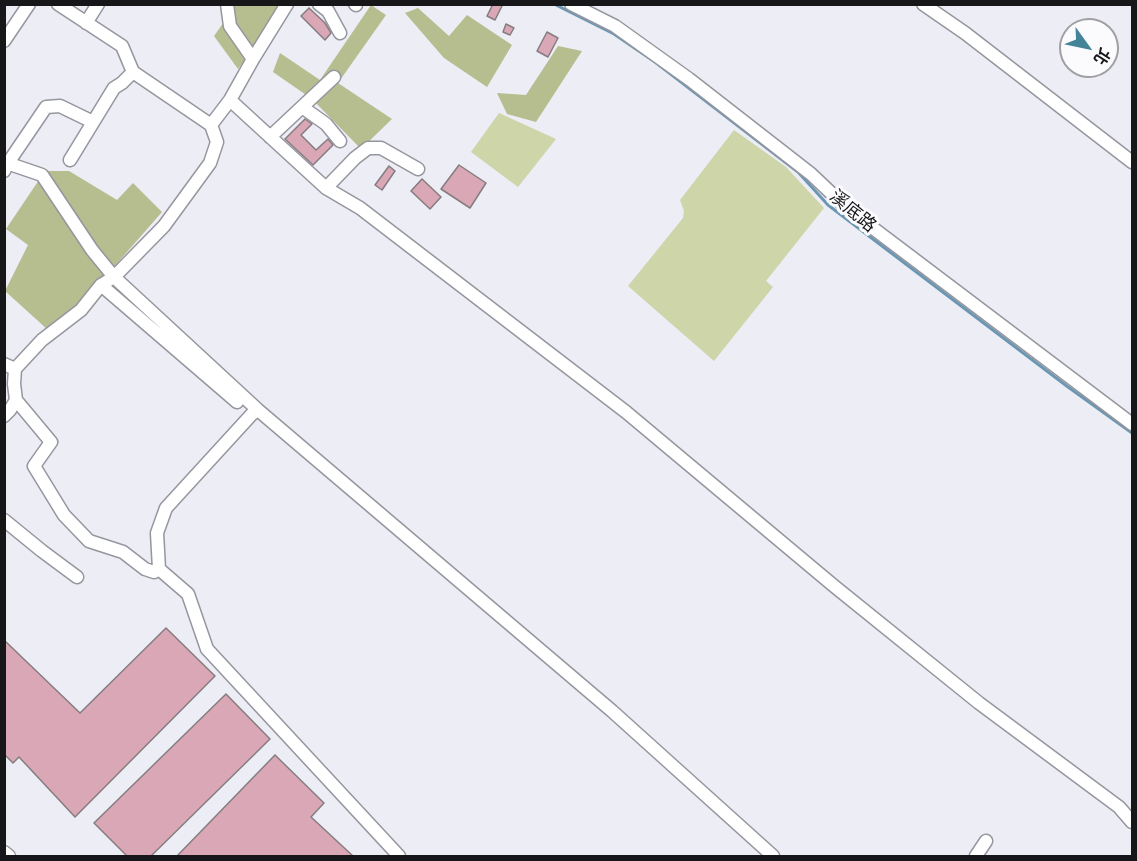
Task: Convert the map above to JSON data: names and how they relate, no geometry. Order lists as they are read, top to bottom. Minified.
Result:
{"streets":{"street":["溪底路"]},"north":"bottom right"}
